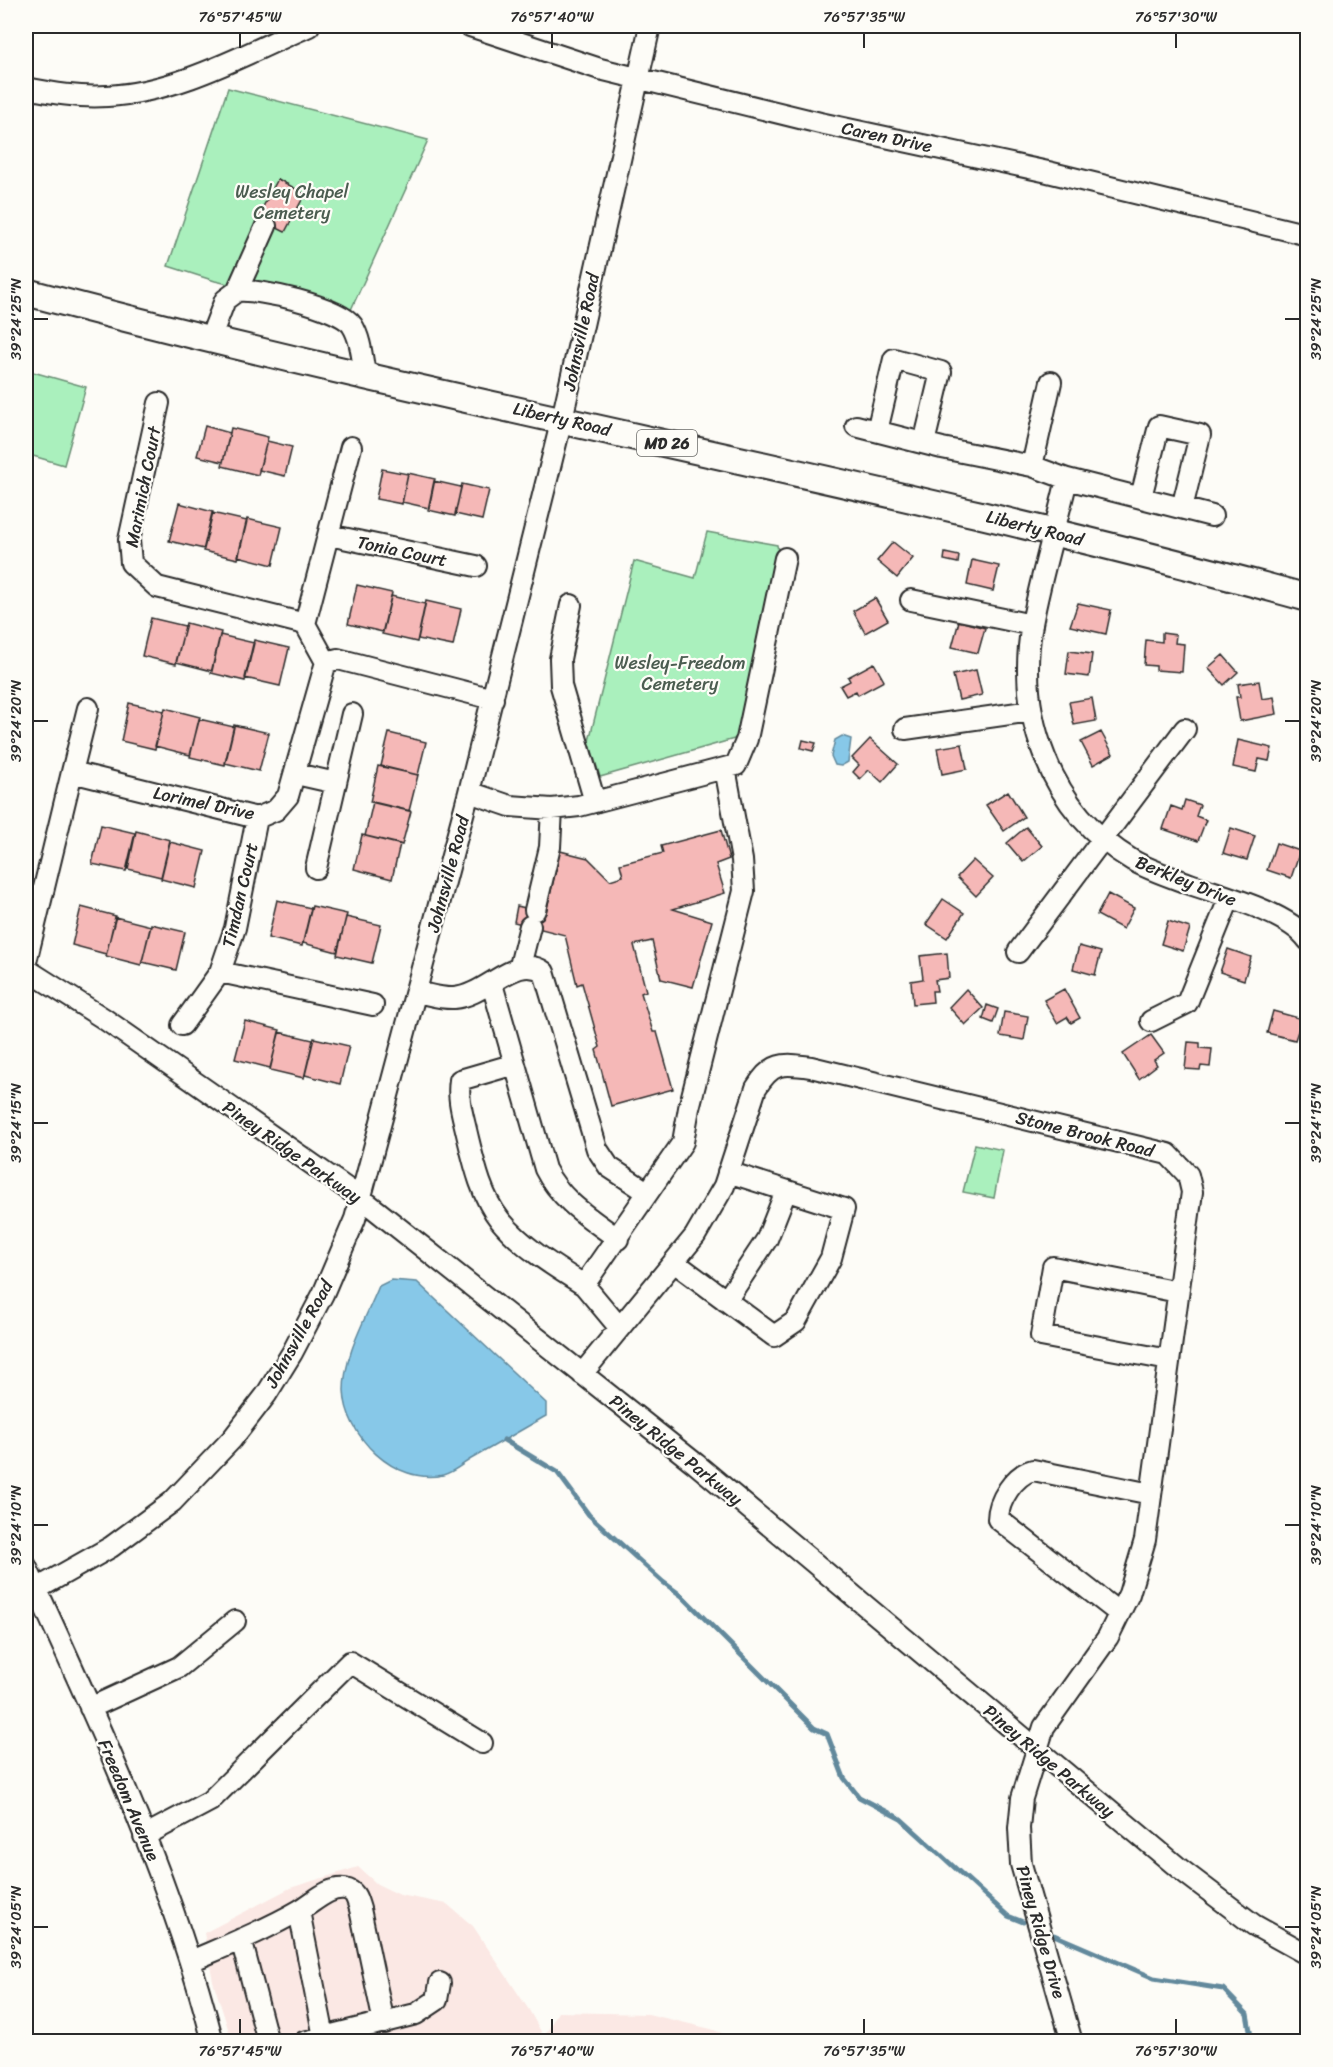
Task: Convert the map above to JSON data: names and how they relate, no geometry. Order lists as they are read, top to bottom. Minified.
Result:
{"streets":{"main road":["Liberty Road","MD 26"],"street":["Caren Drive","Johnsville Road","Marimich Court","Tonia Court","Lorimel Drive","Berkley Drive","Timdan Court","Stone Brook Road","Piney Ridge Parkway","Freedom Avenue","Piney Ridge Drive"]},"crossings":[["Caren Drive","Johnsville Road"],["Johnsville Road","Liberty Road"],["Johnsville Road","Piney Ridge Parkway"],["Johnsville Road","Freedom Avenue"],["Liberty Road","Berkley Drive"],["Lorimel Drive","Timdan Court"],["Stone Brook Road","Piney Ridge Parkway"],["Stone Brook Road","Piney Ridge Drive"],["Piney Ridge Parkway","Piney Ridge Drive"]],"parks":["Wesley Chapel Cemetery","Wesley-Freedom Cemetery"],"coordinates":["76°57'45\"W","76°57'40\"W","76°57'35\"W","76°57'30\"W","39°24'25\"N","39°24'20\"N","39°24'15\"N","39°24'10\"N","39°24'05\"N"]}
